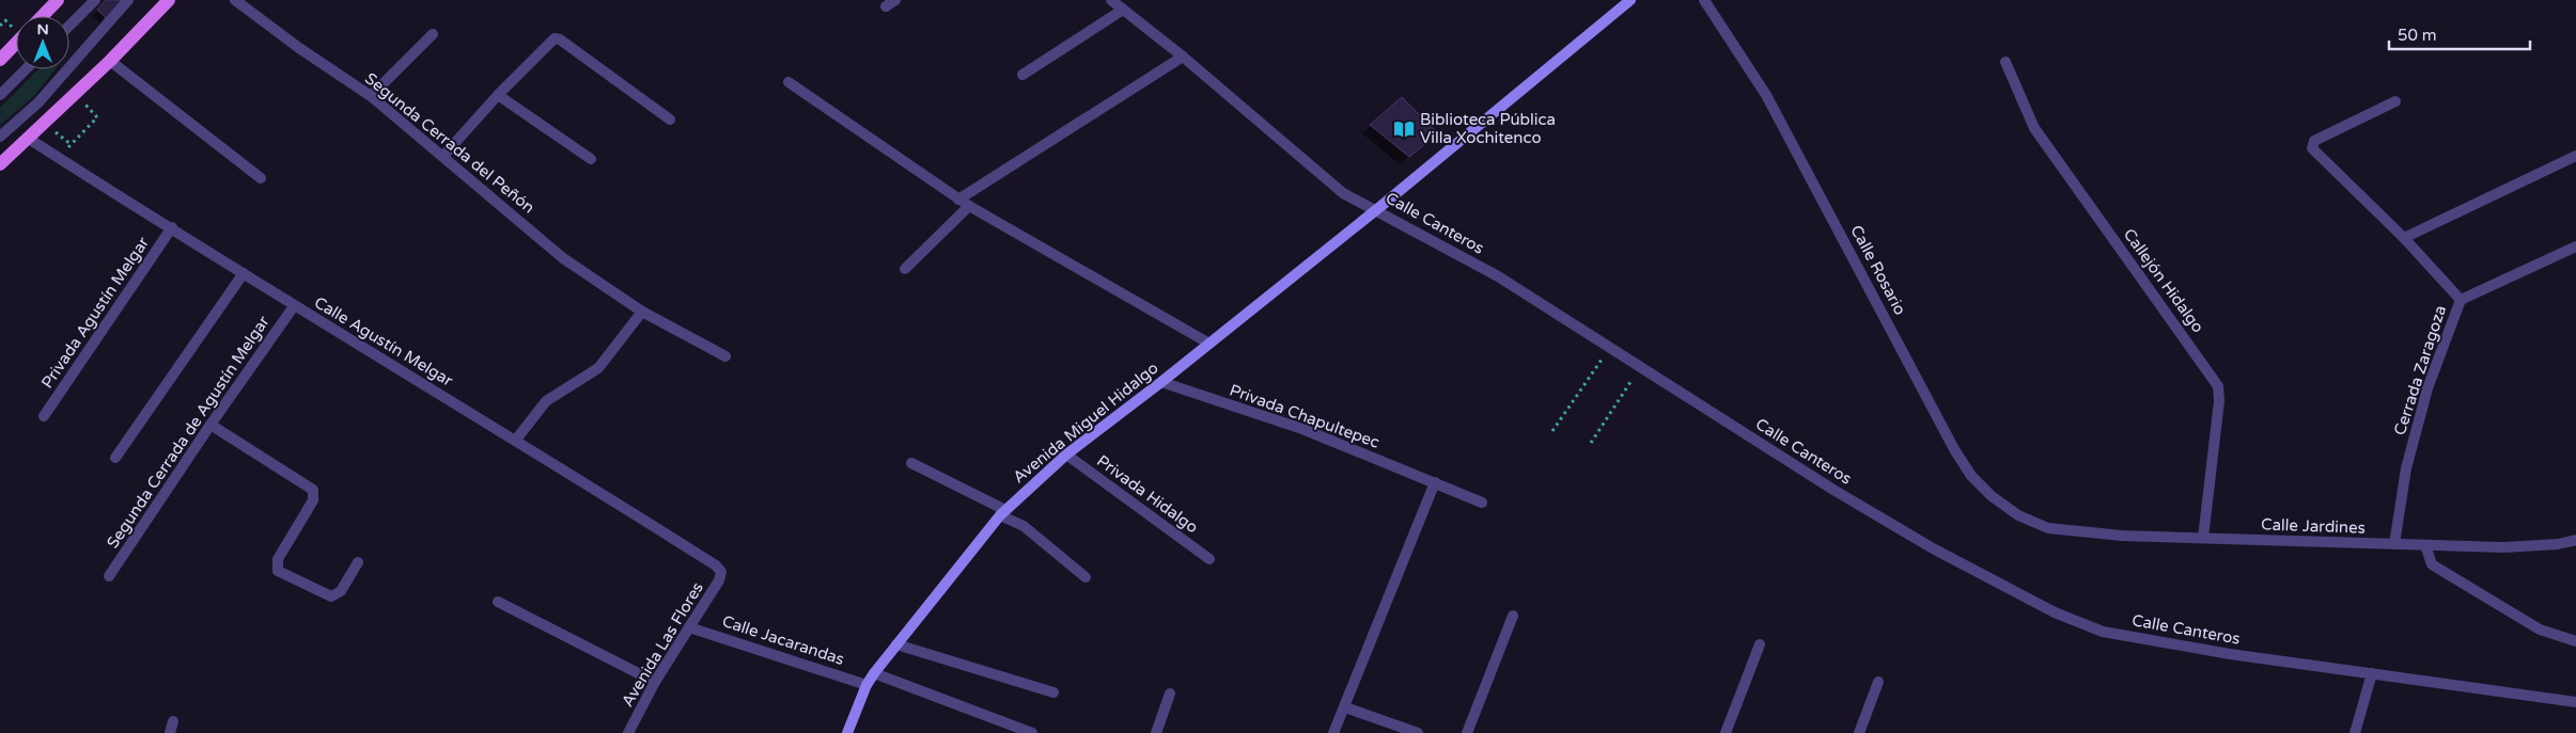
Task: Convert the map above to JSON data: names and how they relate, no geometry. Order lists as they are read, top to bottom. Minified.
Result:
{"streets":{"main road":["Avenida Miguel Hidalgo"],"street":["Segunda Cerrada del Peñón","Calle Canteros","Calle Rosario","Callejón Hidalgo","Privada Agustín Melgar","Calle Agustín Melgar","Cerrada Zaragoza","Privada Chapultepec","Segunda Cerrada de Agustín Melgar","Privada Hidalgo","Calle Jardines","Calle Jacarandas","Avenida Las Flores"]},"crossings":[["Calle Canteros","Avenida Miguel Hidalgo"],["Calle Rosario","Calle Jardines"],["Callejón Hidalgo","Calle Jardines"],["Privada Agustín Melgar","Calle Agustín Melgar"],["Calle Agustín Melgar","Segunda Cerrada de Agustín Melgar"],["Calle Agustín Melgar","Avenida Las Flores"],["Cerrada Zaragoza","Calle Jardines"],["Privada Chapultepec","Avenida Miguel Hidalgo"],["Avenida Miguel Hidalgo","Privada Hidalgo"],["Avenida Miguel Hidalgo","Calle Jacarandas"],["Calle Jacarandas","Avenida Las Flores"]],"places":{"library":["Biblioteca Pública Villa Xochitenco"]},"scale_bar":"50 m","north":"top"}
